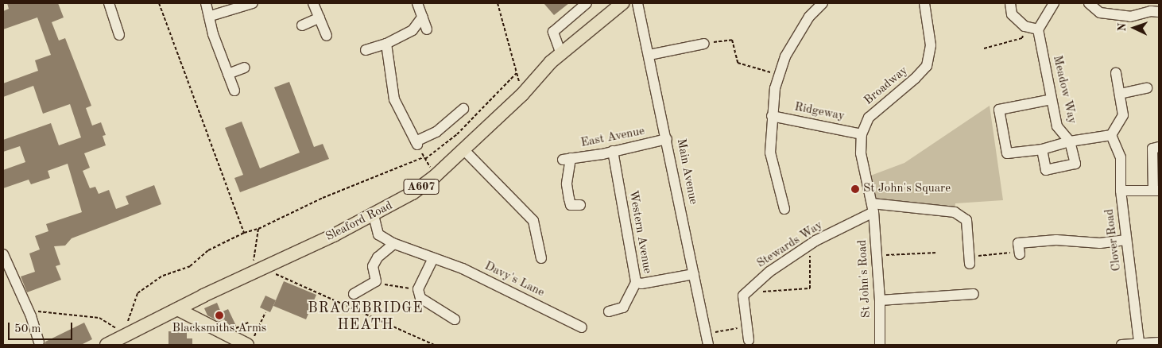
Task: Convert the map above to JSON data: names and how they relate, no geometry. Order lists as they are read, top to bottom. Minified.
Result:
{"streets":{"main road":["A607","Sleaford Road"],"street":["Broadway","Meadow Way","Ridgeway","East Avenue","Main Avenue","Western Avenue","Clover Road","Stewards Way","St John's Road","Davy's Lane"]},"crossings":[["Broadway","Ridgeway"],["Broadway","Stewards Way"],["Broadway","St John's Road"],["Meadow Way","Clover Road"],["East Avenue","Main Avenue"],["East Avenue","Western Avenue"],["Main Avenue","Western Avenue"],["A607","Sleaford Road"],["Sleaford Road","Davy's Lane"],["Stewards Way","St John's Road"]],"districts":["BRACEBRIDGE HEATH"],"places":["St John's Square","Blacksmiths Arms"],"scale_bar":"50 m","north":"left"}
